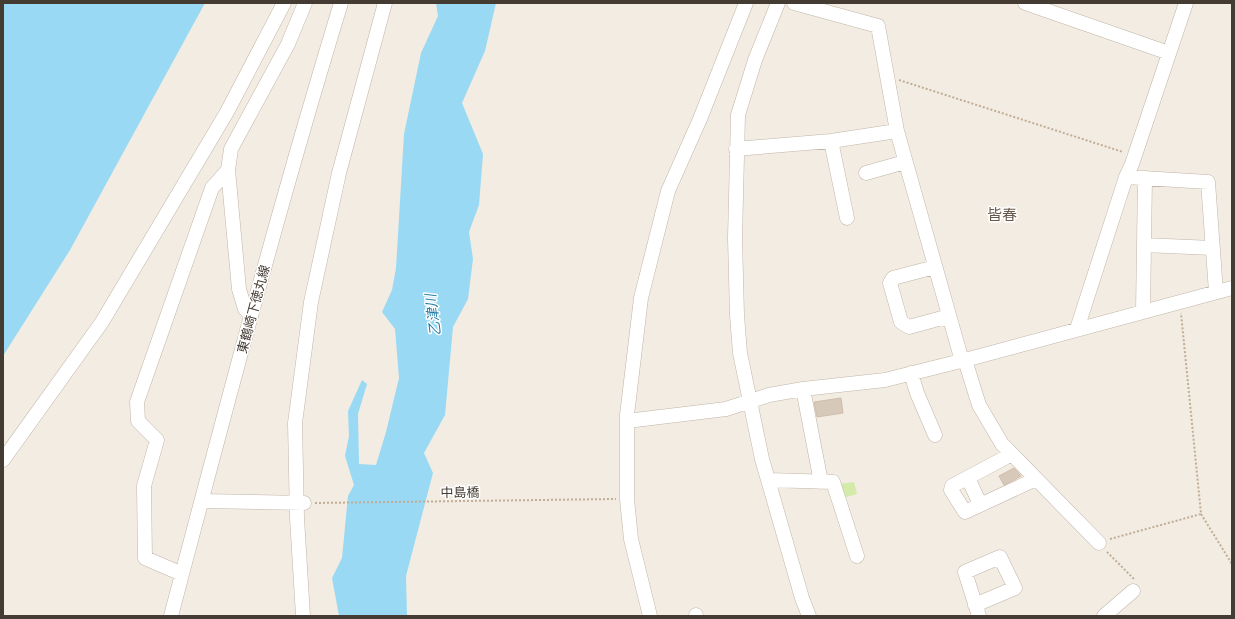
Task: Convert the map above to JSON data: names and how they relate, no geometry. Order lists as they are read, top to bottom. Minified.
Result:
{"streets":{"street":["東鶴崎下徳丸線"],"path":["中島橋"]},"districts":["皆春"],"water":["乙津川"]}
